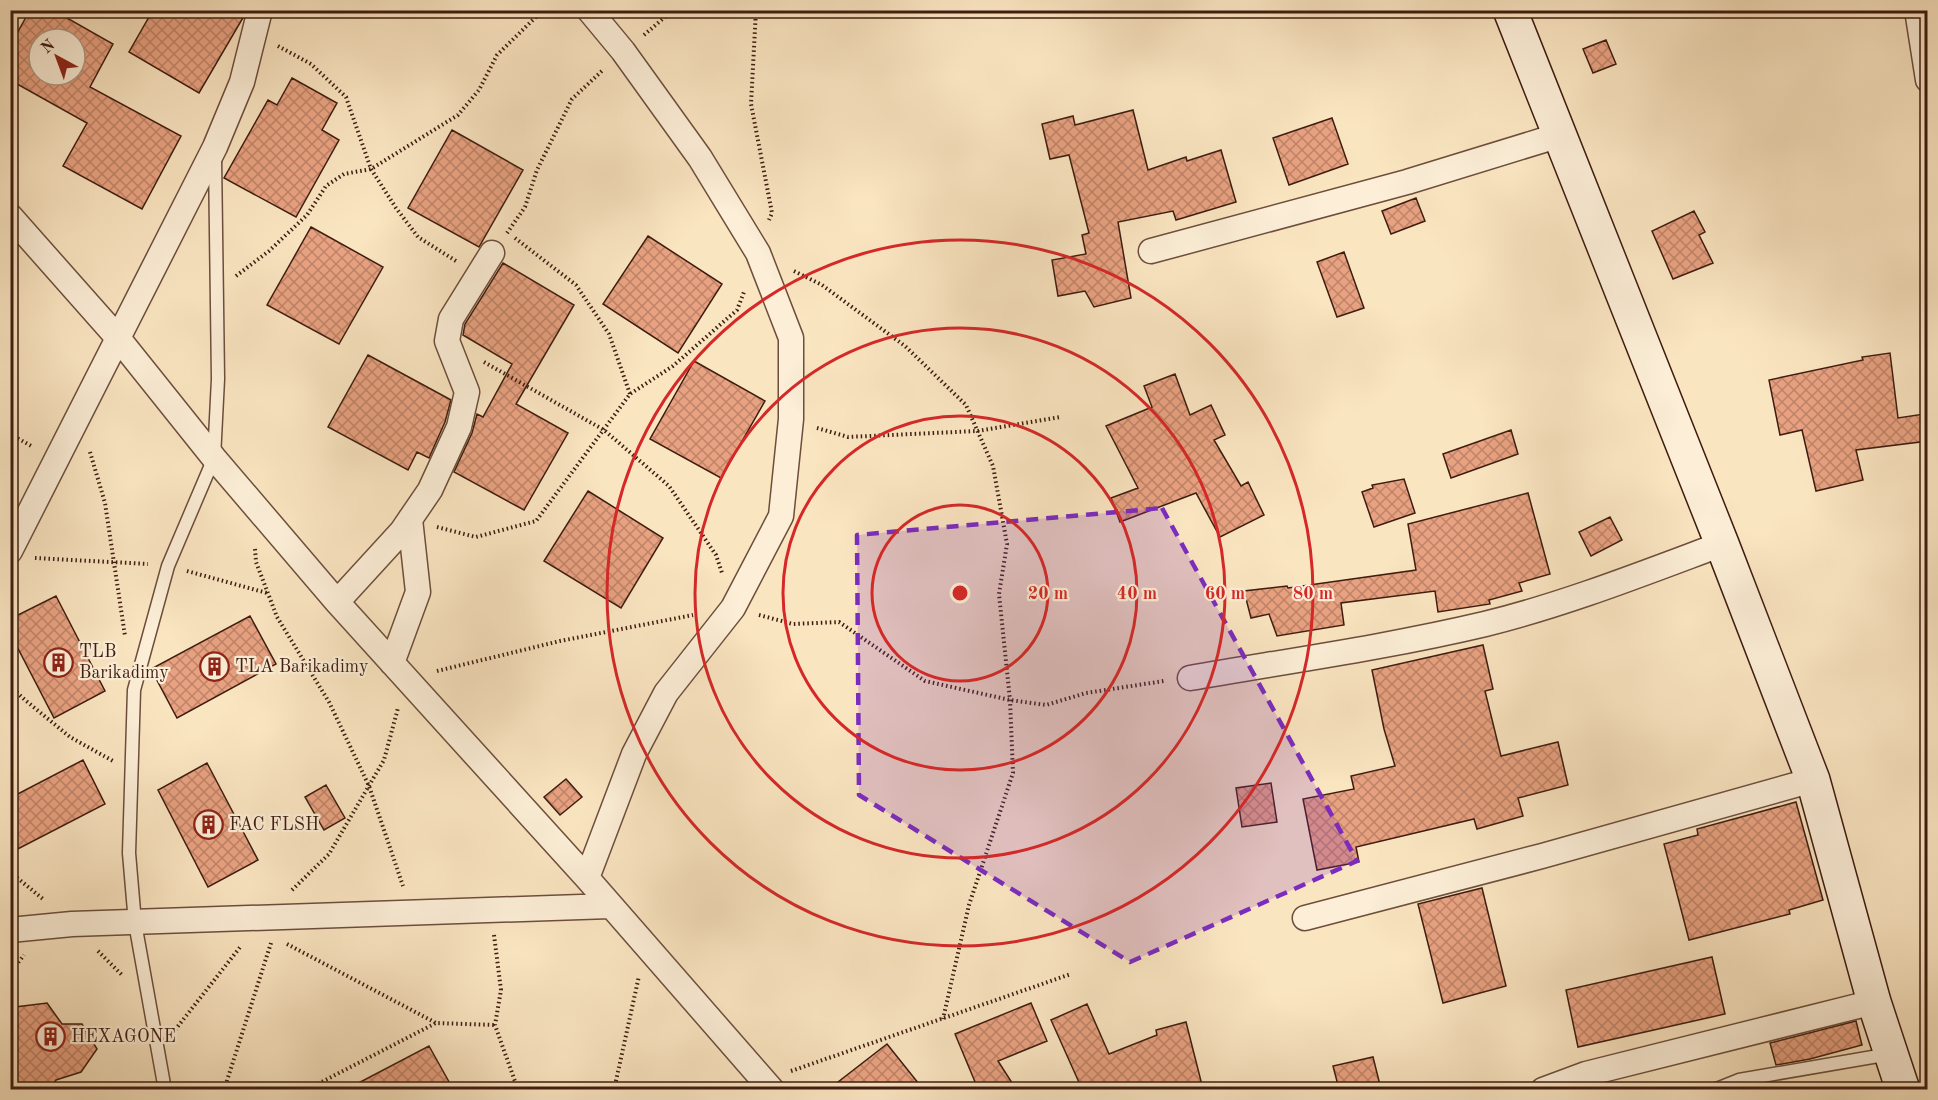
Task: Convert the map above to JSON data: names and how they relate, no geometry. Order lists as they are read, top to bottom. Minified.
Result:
{"places":{"building":["TLB Barikadimy","TLA Barikadimy","FAC FLSH","HEXAGONE"]},"north":"top left","rings":["20 m","40 m","60 m","80 m"]}
